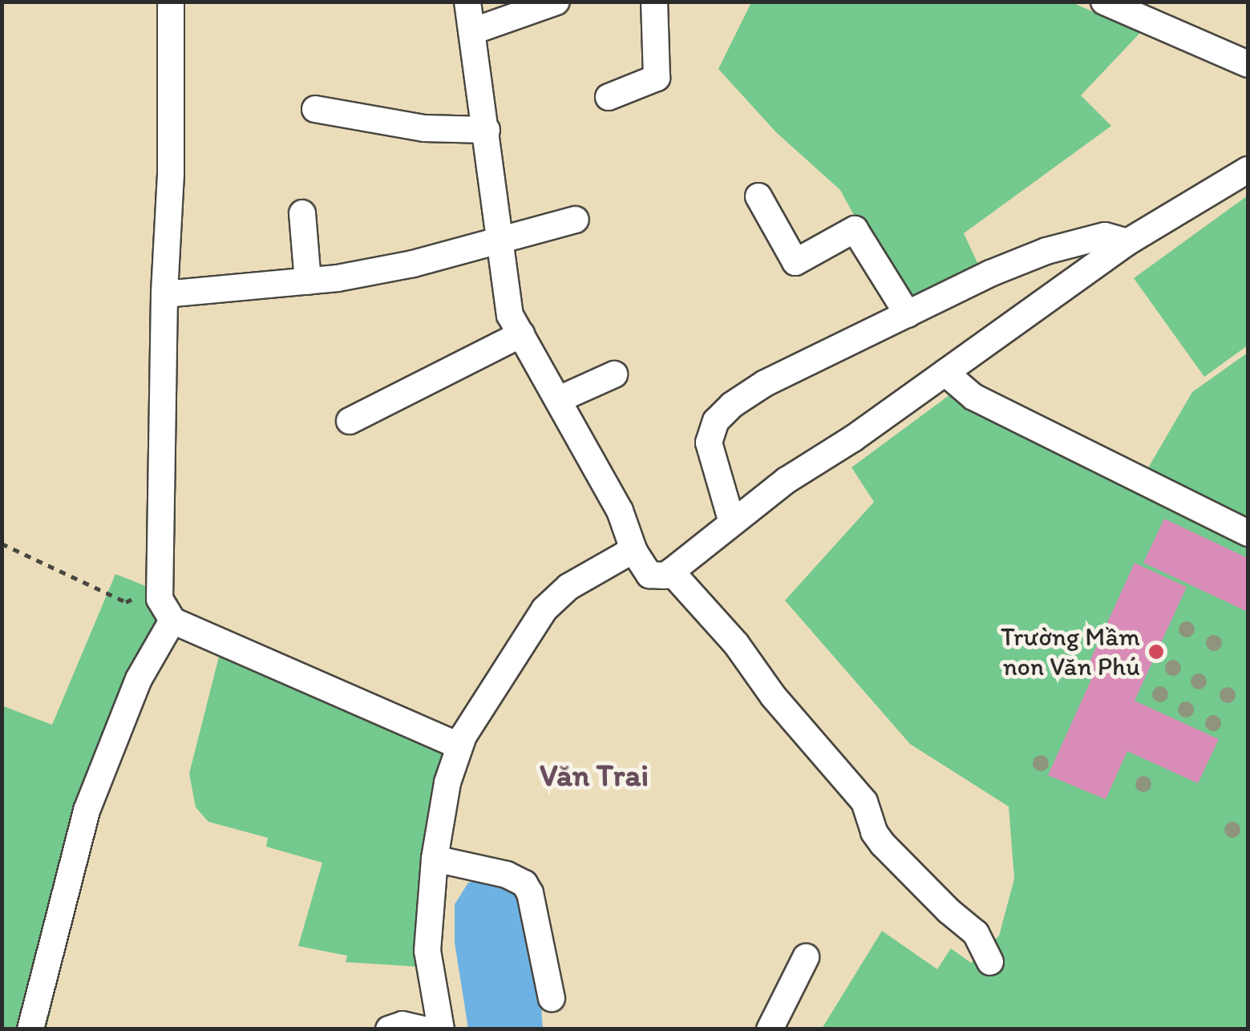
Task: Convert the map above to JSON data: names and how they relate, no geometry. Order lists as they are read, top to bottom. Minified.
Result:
{"districts":["Văn Trai"],"places":["Trường Mầm non Văn Phú"]}
